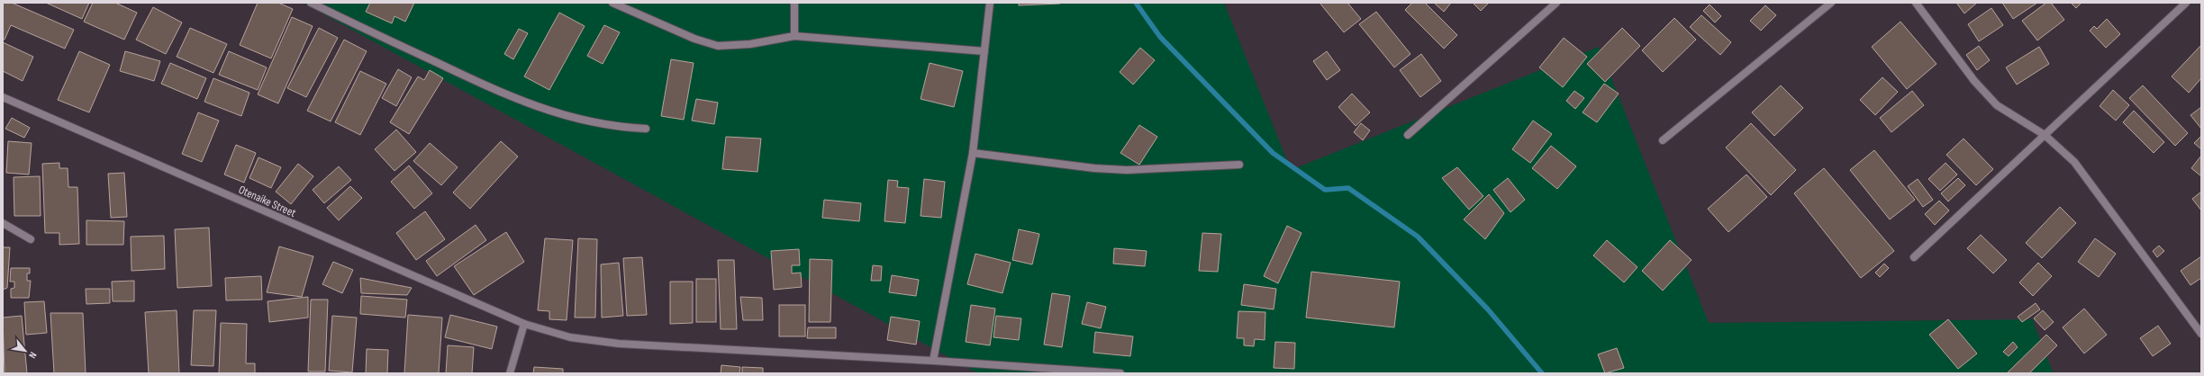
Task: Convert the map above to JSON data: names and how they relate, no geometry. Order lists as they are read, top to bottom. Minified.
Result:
{"streets":{"street":["Otenaike Street"]},"north":"bottom right"}
